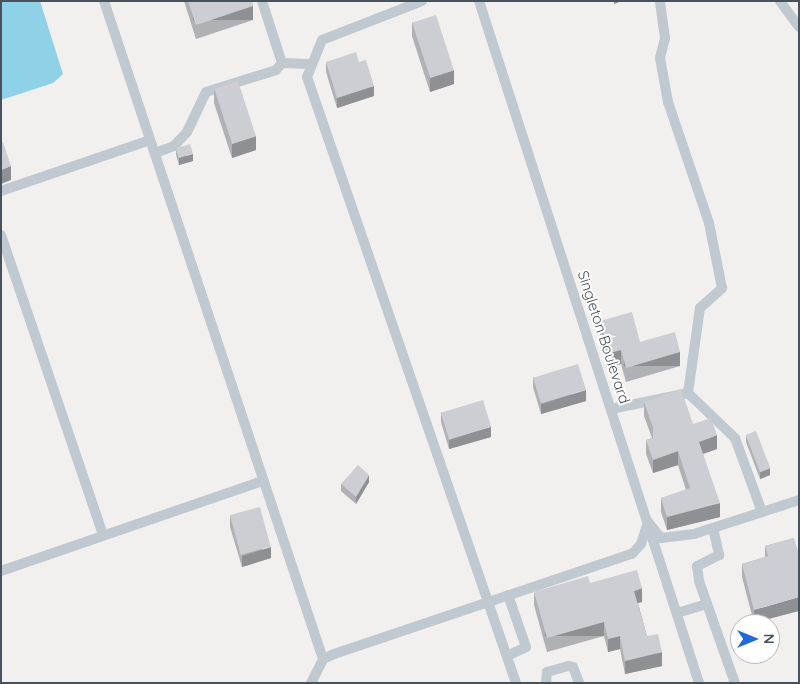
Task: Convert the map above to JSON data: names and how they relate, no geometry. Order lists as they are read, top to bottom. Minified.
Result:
{"streets":{"lane":["Singleton Boulevard"]},"north":"right"}
